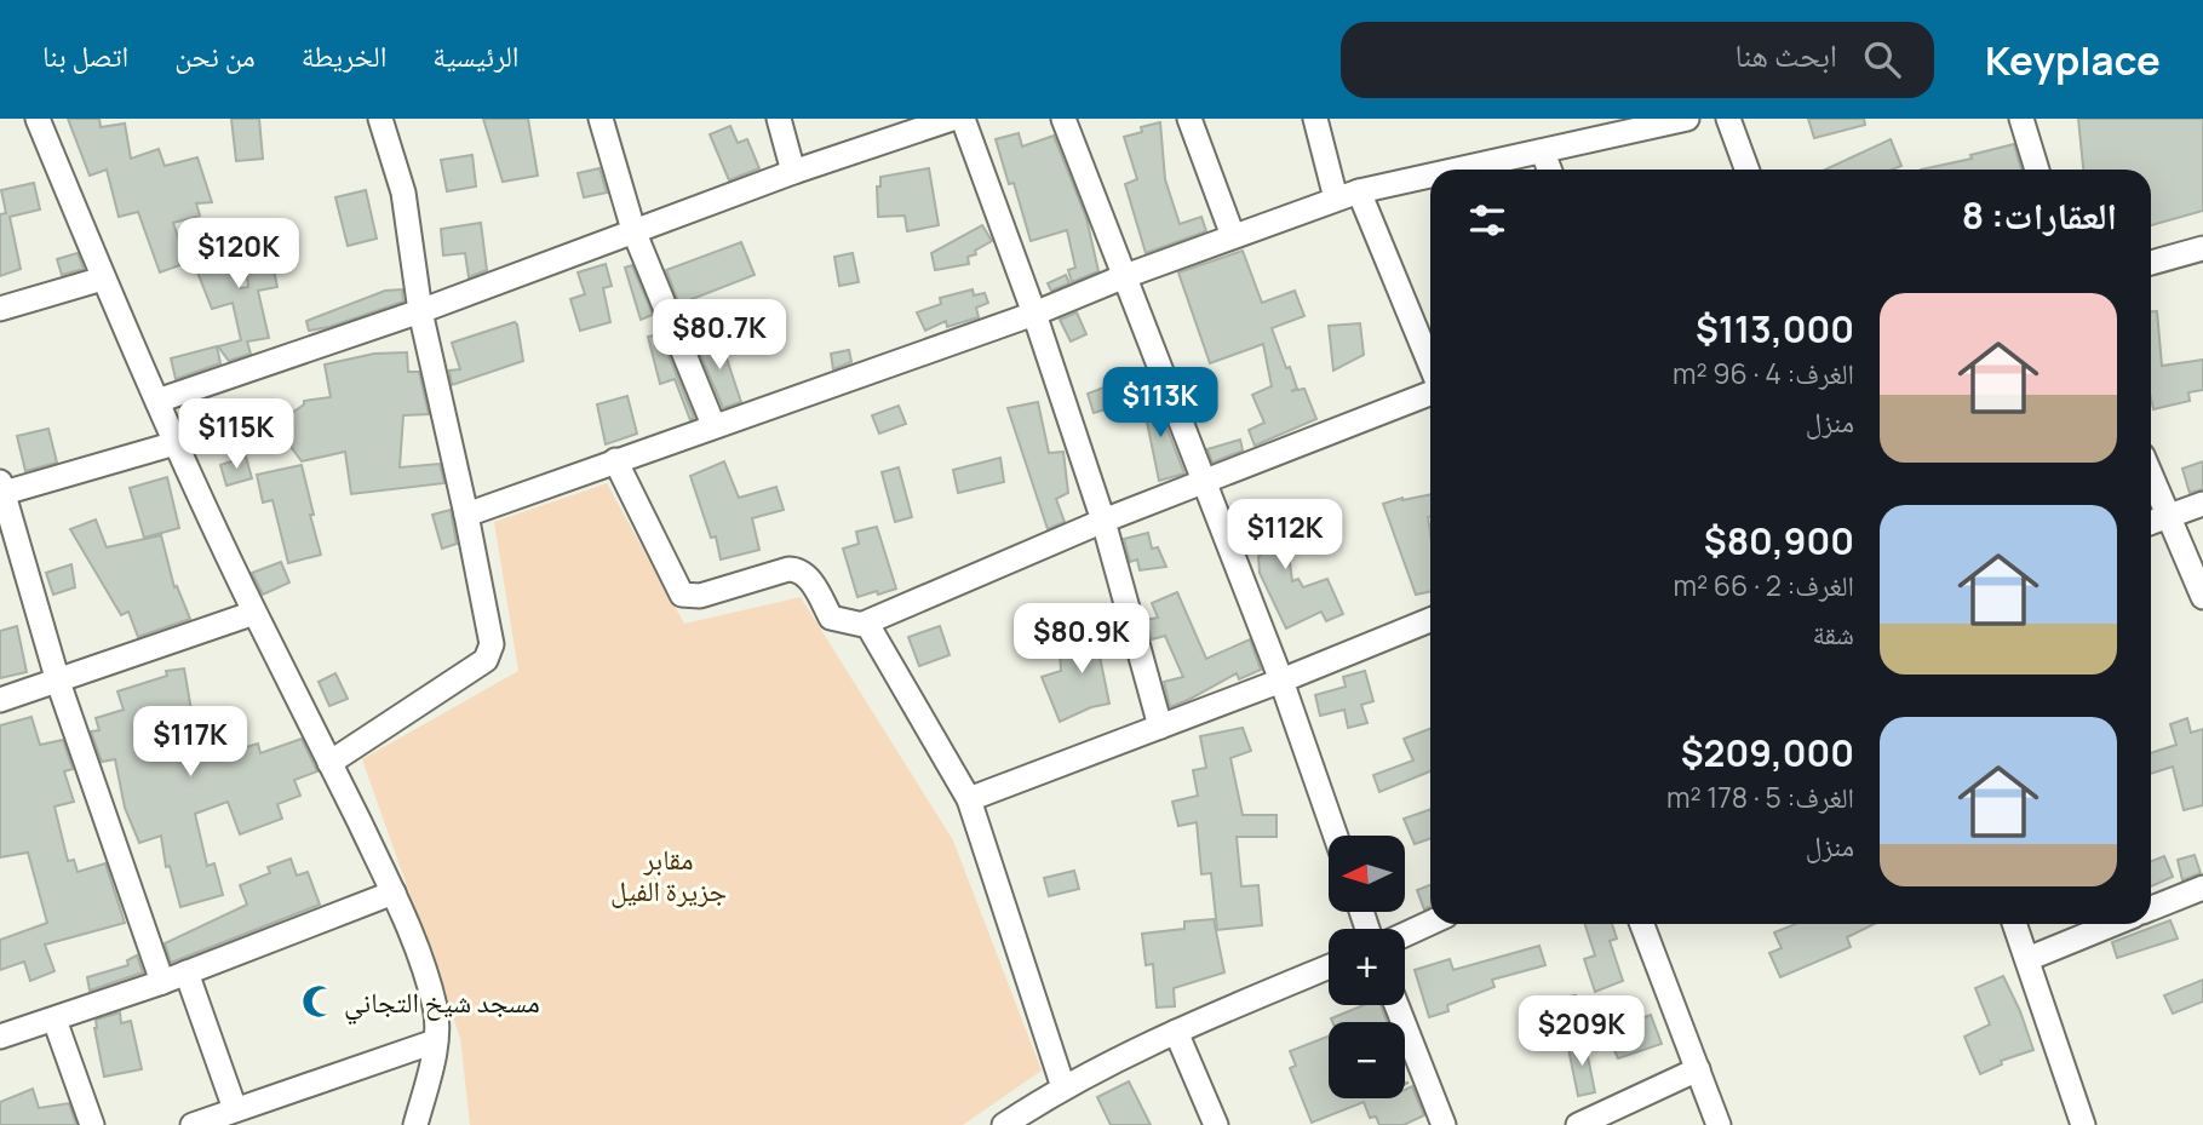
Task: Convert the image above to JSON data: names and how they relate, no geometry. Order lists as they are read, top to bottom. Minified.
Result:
{"parks":["مقابر جزيرة الفيل"],"places":{"mosque":["مسجد شيخ التجاني"]},"north":"left","page":{"header":"Keyplace","search":"ابحث هنا","nav":["الرئيسية","الخريطة","من نحن","اتصل بنا"],"heading":"العقارات: 8","price":["$120K","$80.7K","$113K","$115K","$112K","$80.9K","$117K","$209K"],"list":[{"name":"$113,000","note":"الغرف: 4 · 96 m² · منزل"},{"name":"$80,900","note":"الغرف: 2 · 66 m² · شقة"},{"name":"$209,000","note":"الغرف: 5 · 178 m² · منزل"}],"map_buttons":["+","−"]}}
